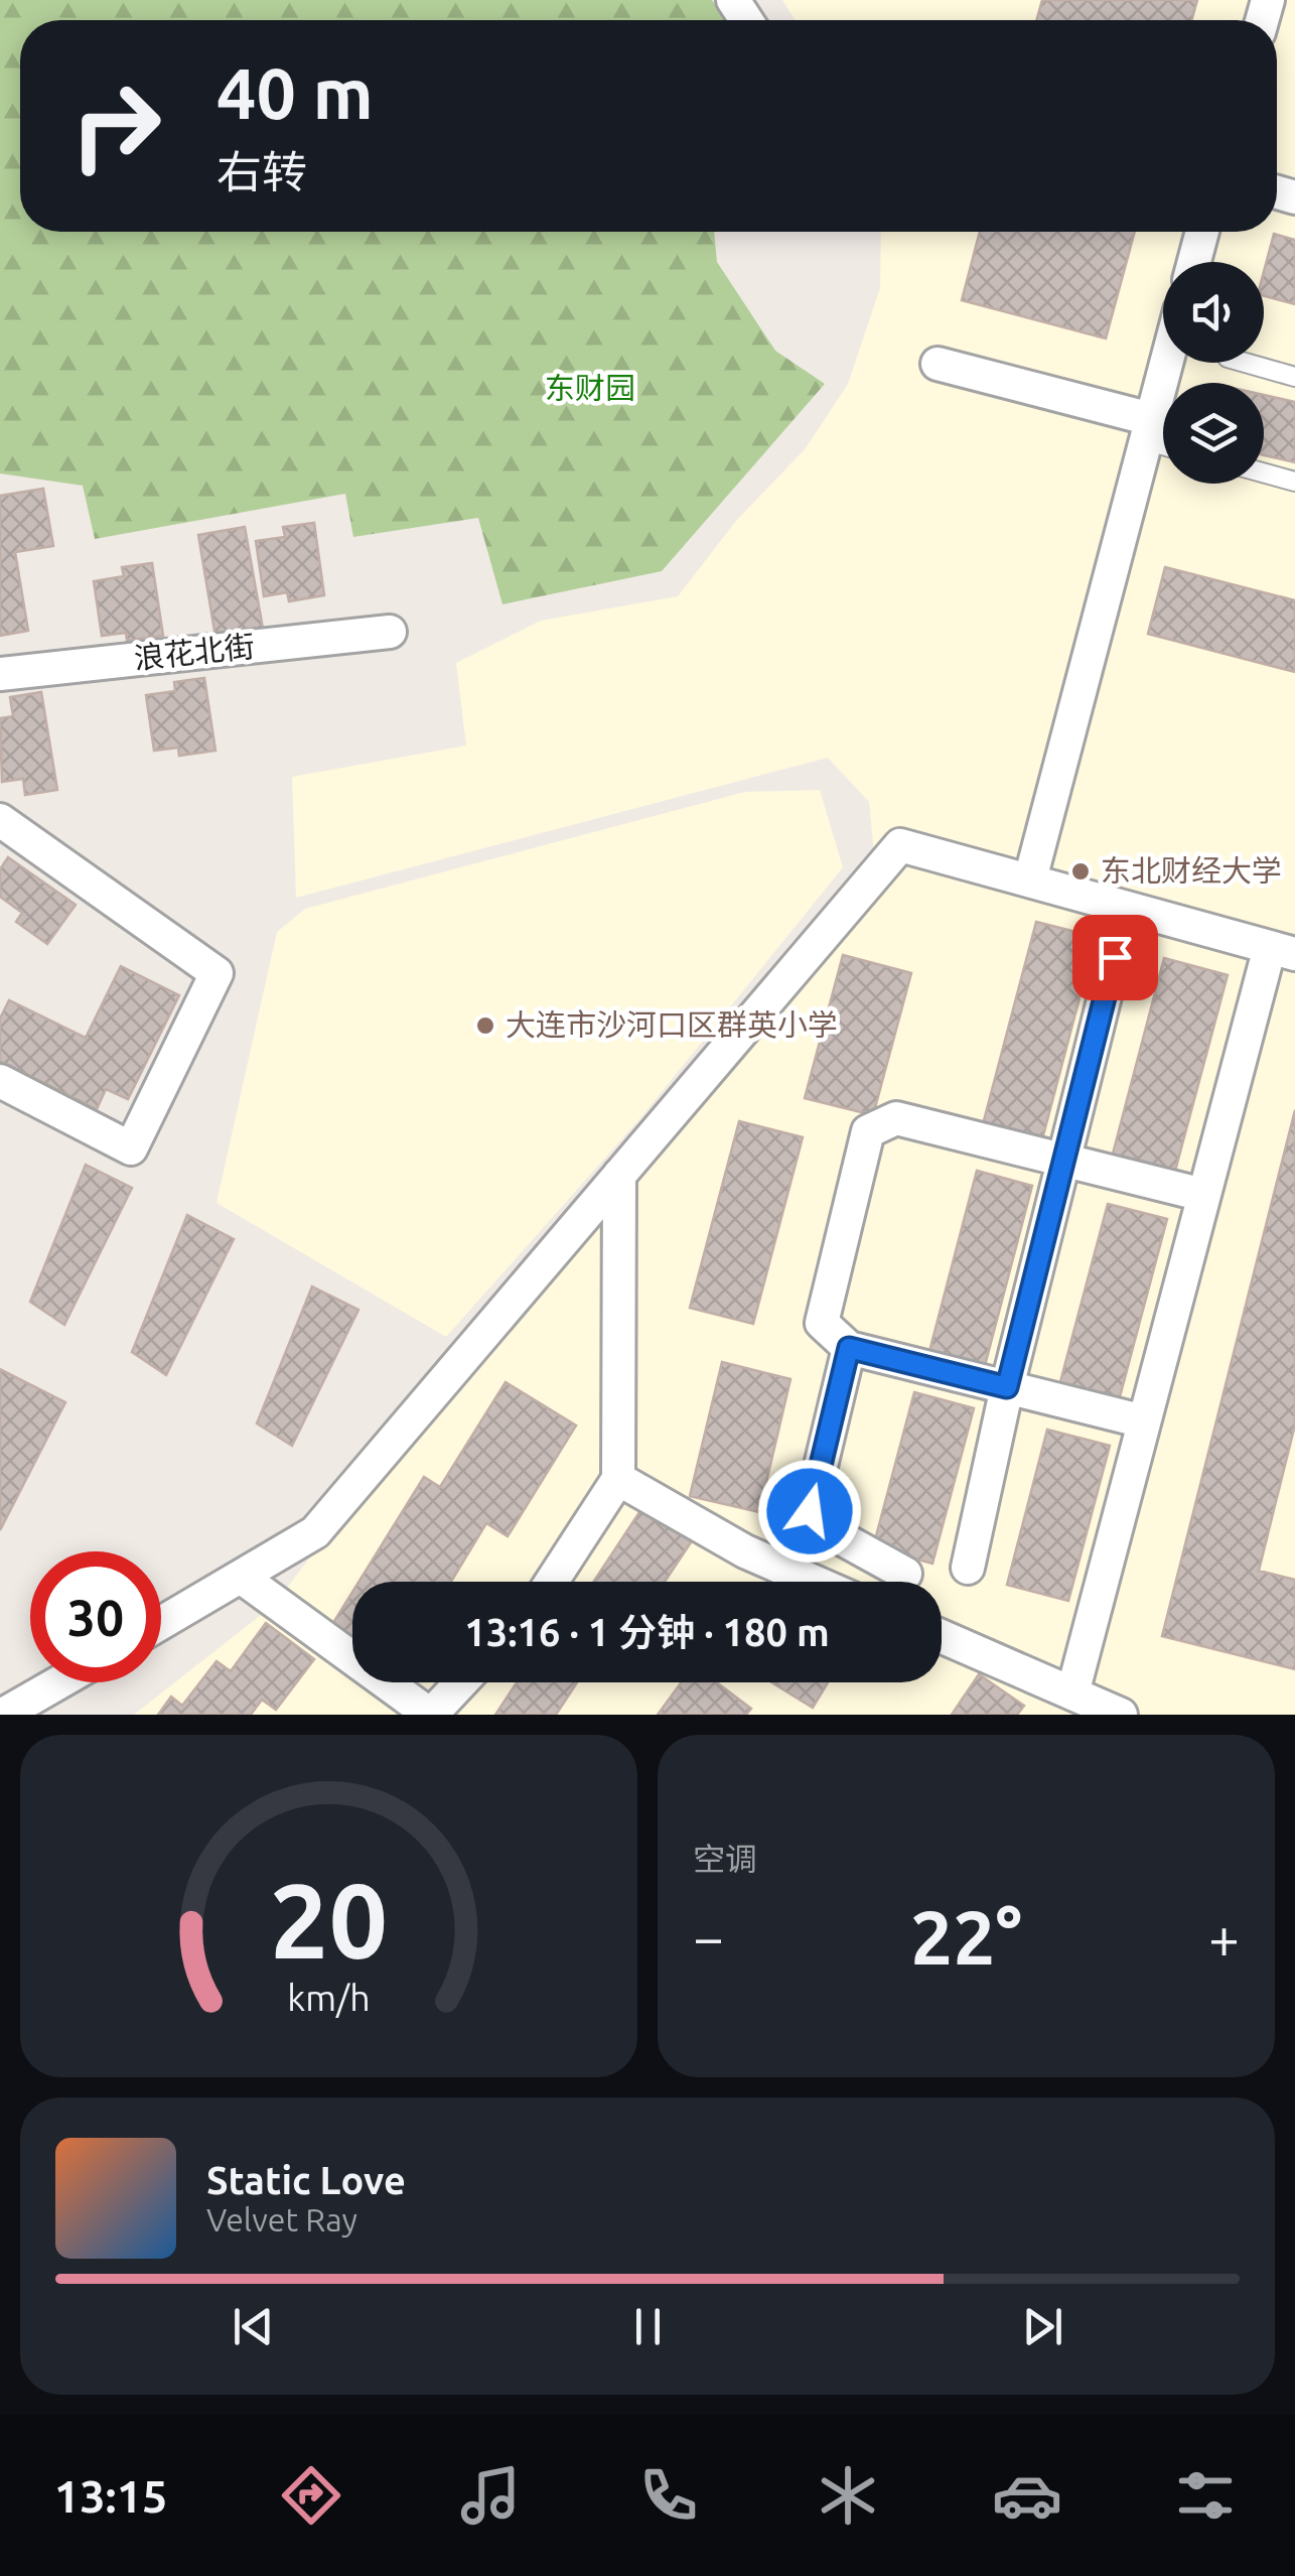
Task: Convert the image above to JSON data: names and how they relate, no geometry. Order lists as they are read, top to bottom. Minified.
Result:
{"streets":{"street":["浪花北街"]},"parks":["东财园"],"places":["东北财经大学","大连市沙河口区群英小学"],"page":{"turn":["40 m","右转"],"limit":"30","trip":"13:16 · 1 分钟 · 180 m","tile":"空调","heat":["−","22°","+"],"song":["Static Love","Velvet Ray"],"tabs":"13:15","gauge":["20","km/h"]}}
